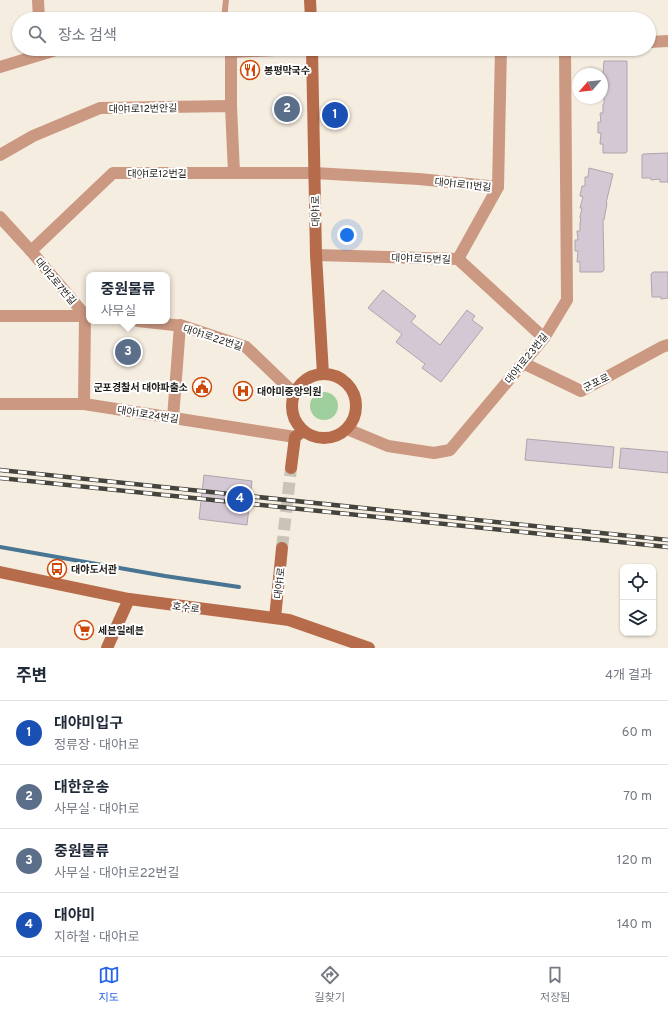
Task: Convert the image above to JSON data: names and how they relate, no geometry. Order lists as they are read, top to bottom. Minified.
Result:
{"streets":{"street":["대야1로12번안길","대야1로12번길","대야1로11번길","대야1로","대야1로15번길","대야2로7번길","대야1로22번길","대야1로23번길","군포로","대야1로24번길","호수로"]},"crossings":[["대야1로12번길","대야1로11번길"],["대야1로12번길","대야1로"],["대야1로12번길","대야2로7번길"],["대야1로11번길","대야1로"],["대야1로","대야1로15번길"],["대야1로","대야1로22번길"],["대야1로","대야1로23번길"],["대야1로","대야1로24번길"],["대야1로","호수로"],["대야1로15번길","대야1로23번길"],["대야1로22번길","대야1로23번길"],["대야1로22번길","대야1로24번길"],["대야1로23번길","군포로"],["대야1로23번길","대야1로24번길"]],"places":{"restaurant":["봉평막국수"],"public building":["군포경찰서 대야파출소"],"hospital":["대야미중앙의원"],"bus stop":["대야도서관"],"supermarket":["세븐일레븐"]},"north":"bottom left","page":{"search":"장소 검색","pins":["2","1","3","4"],"popup":["중원물류","사무실"],"heading":["주변","4개 결과"],"list":[{"mark":"1","name":"대야미입구","note":"정류장 · 대야1로","value":"60 m"},{"mark":"2","name":"대한운송","note":"사무실 · 대야1로","value":"70 m"},{"mark":"3","name":"중원물류","note":"사무실 · 대야1로22번길","value":"120 m"},{"mark":"4","name":"대야미","note":"지하철 · 대야1로","value":"140 m"}],"nav":["지도","길찾기","저장됨"]}}
